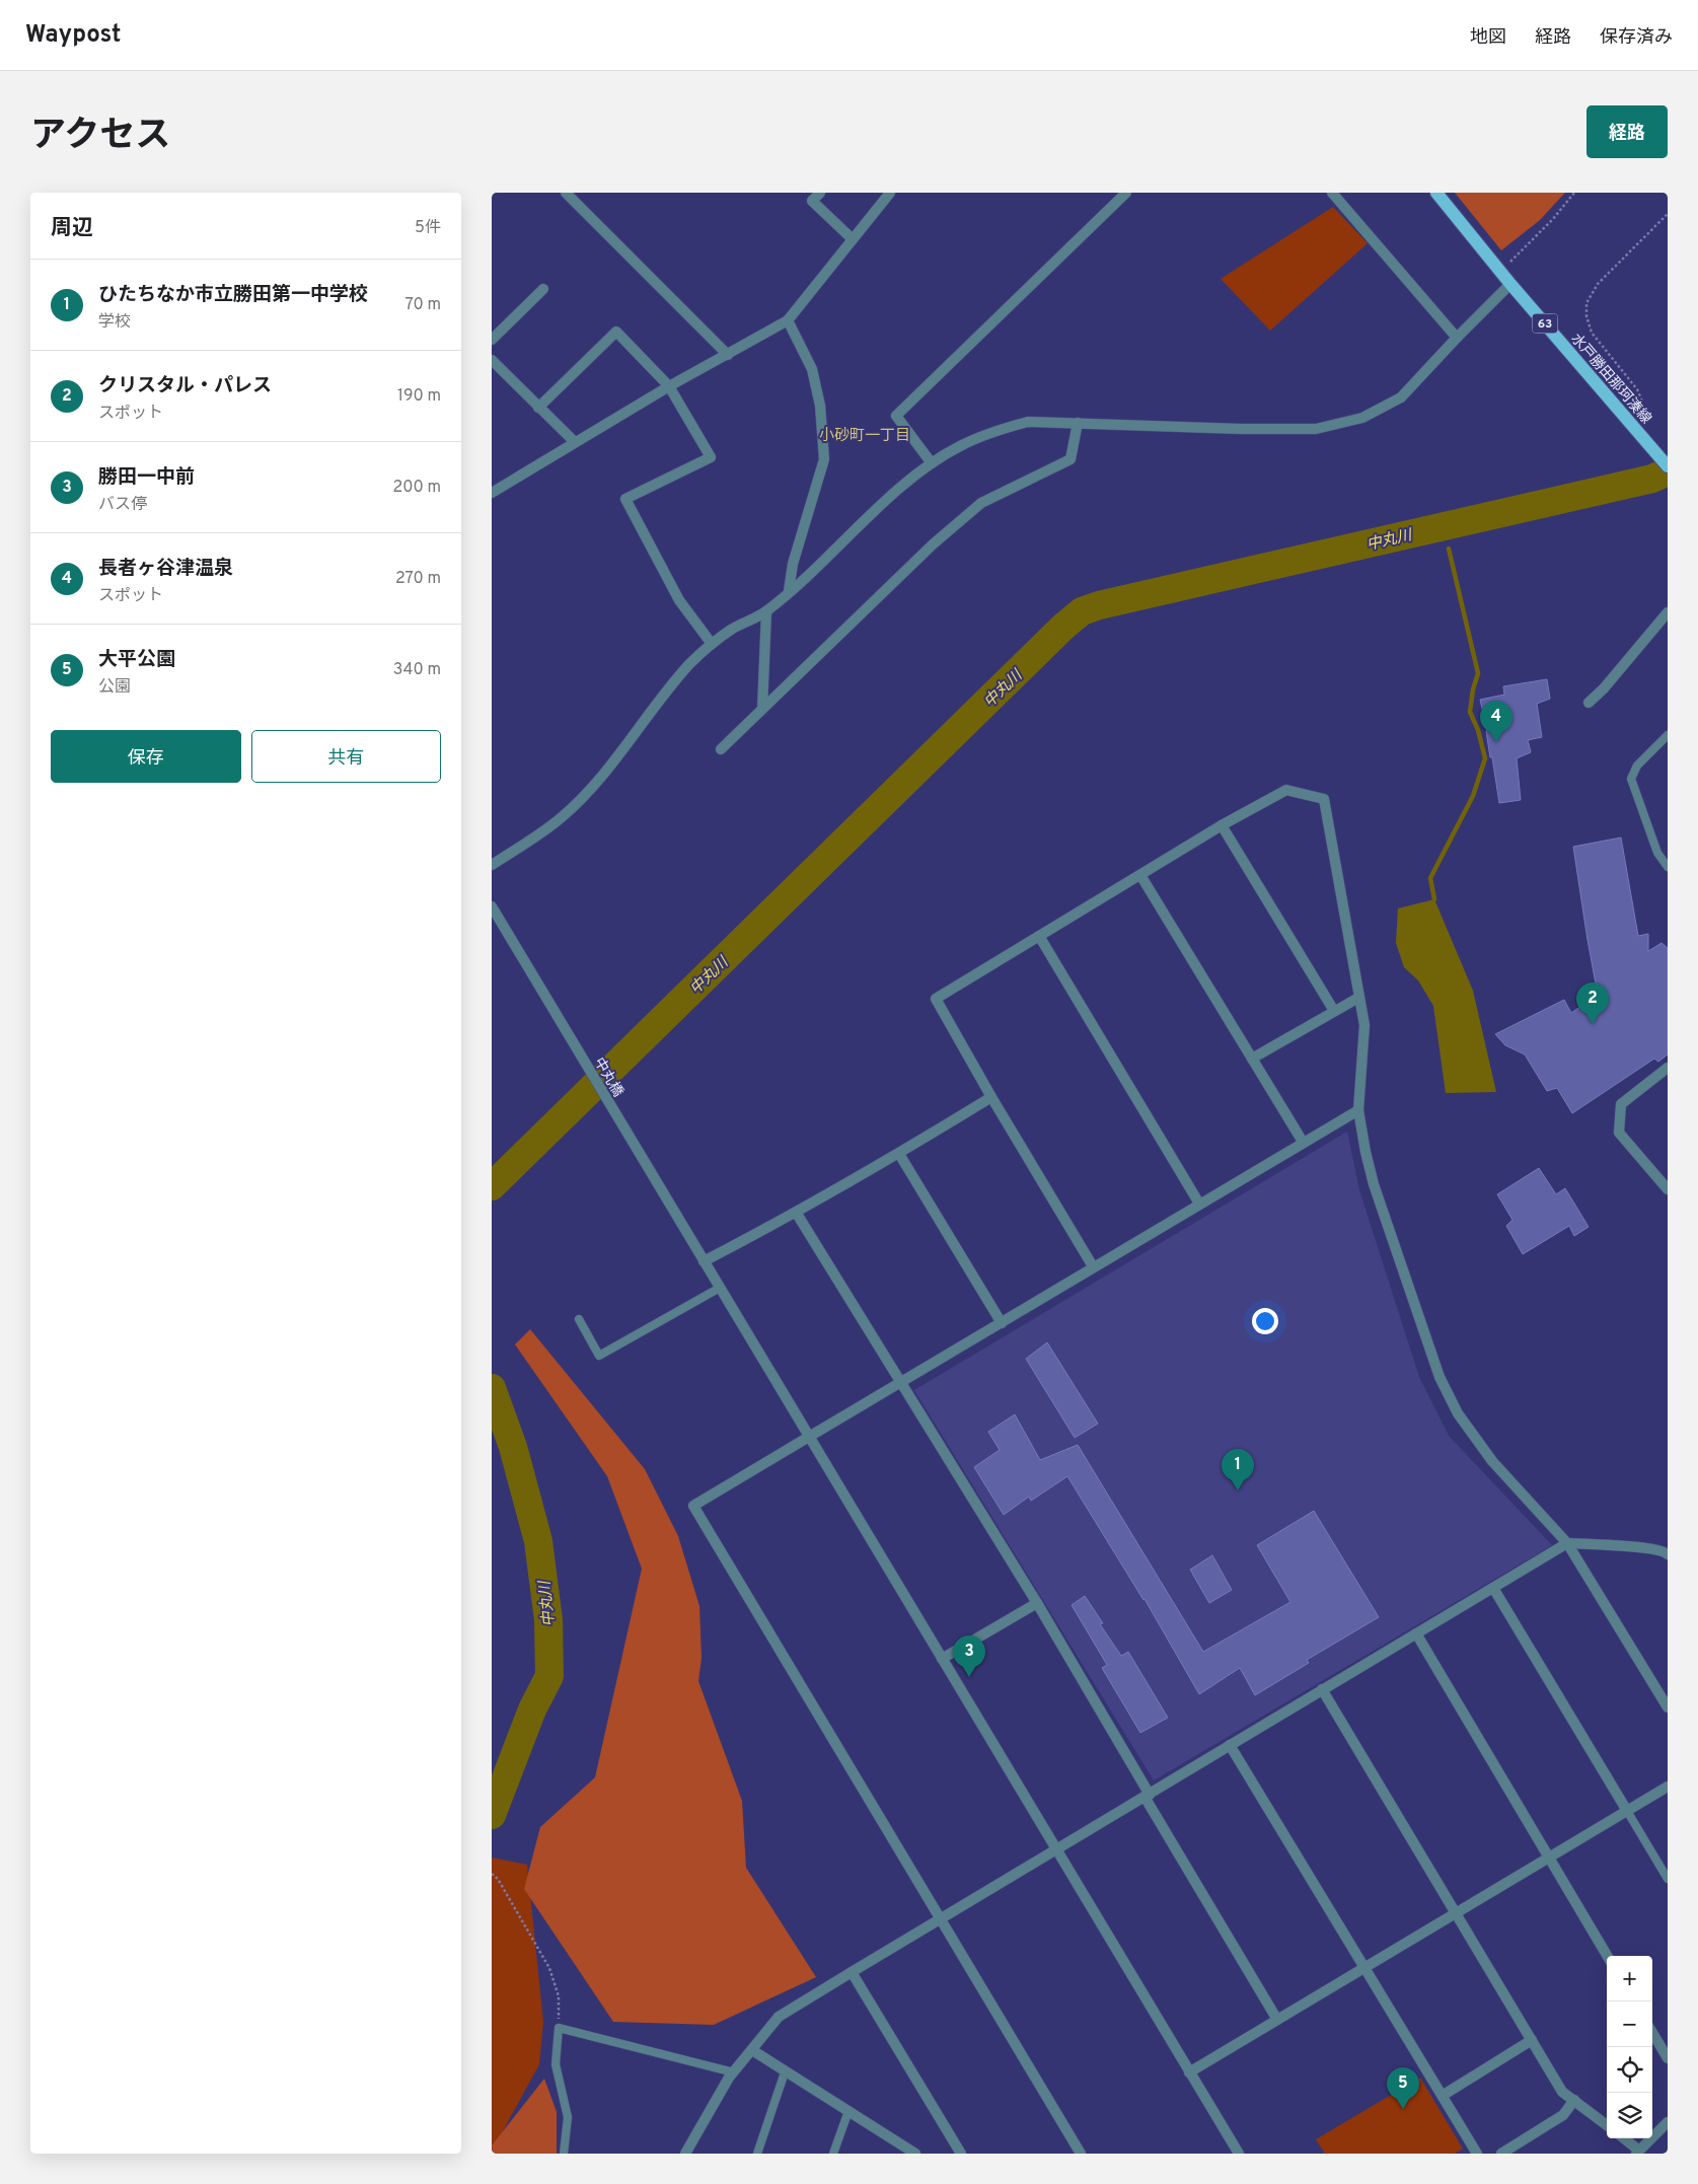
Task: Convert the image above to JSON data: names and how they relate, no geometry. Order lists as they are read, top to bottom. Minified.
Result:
{"streets":{"main road":["63","水戸勝田那珂湊線"],"street":["中丸橋"]},"districts":["小砂町一丁目"],"water":["中丸川"],"page":{"header":"Waypost","nav":["地図","経路","保存済み"],"title":"アクセス","buttons":["経路",["保存","共有"]],"heading":["周辺","5件"],"list":[{"mark":"1","name":"ひたちなか市立勝田第一中学校","note":"学校","value":"70 m"},{"mark":"2","name":"クリスタル・パレス","note":"スポット","value":"190 m"},{"mark":"3","name":"勝田一中前","note":"バス停","value":"200 m"},{"mark":"4","name":"長者ヶ谷津温泉","note":"スポット","value":"270 m"},{"mark":"5","name":"大平公園","note":"公園","value":"340 m"}],"pins":["4","2","1","3","5"],"map_buttons":["+","−"]}}
